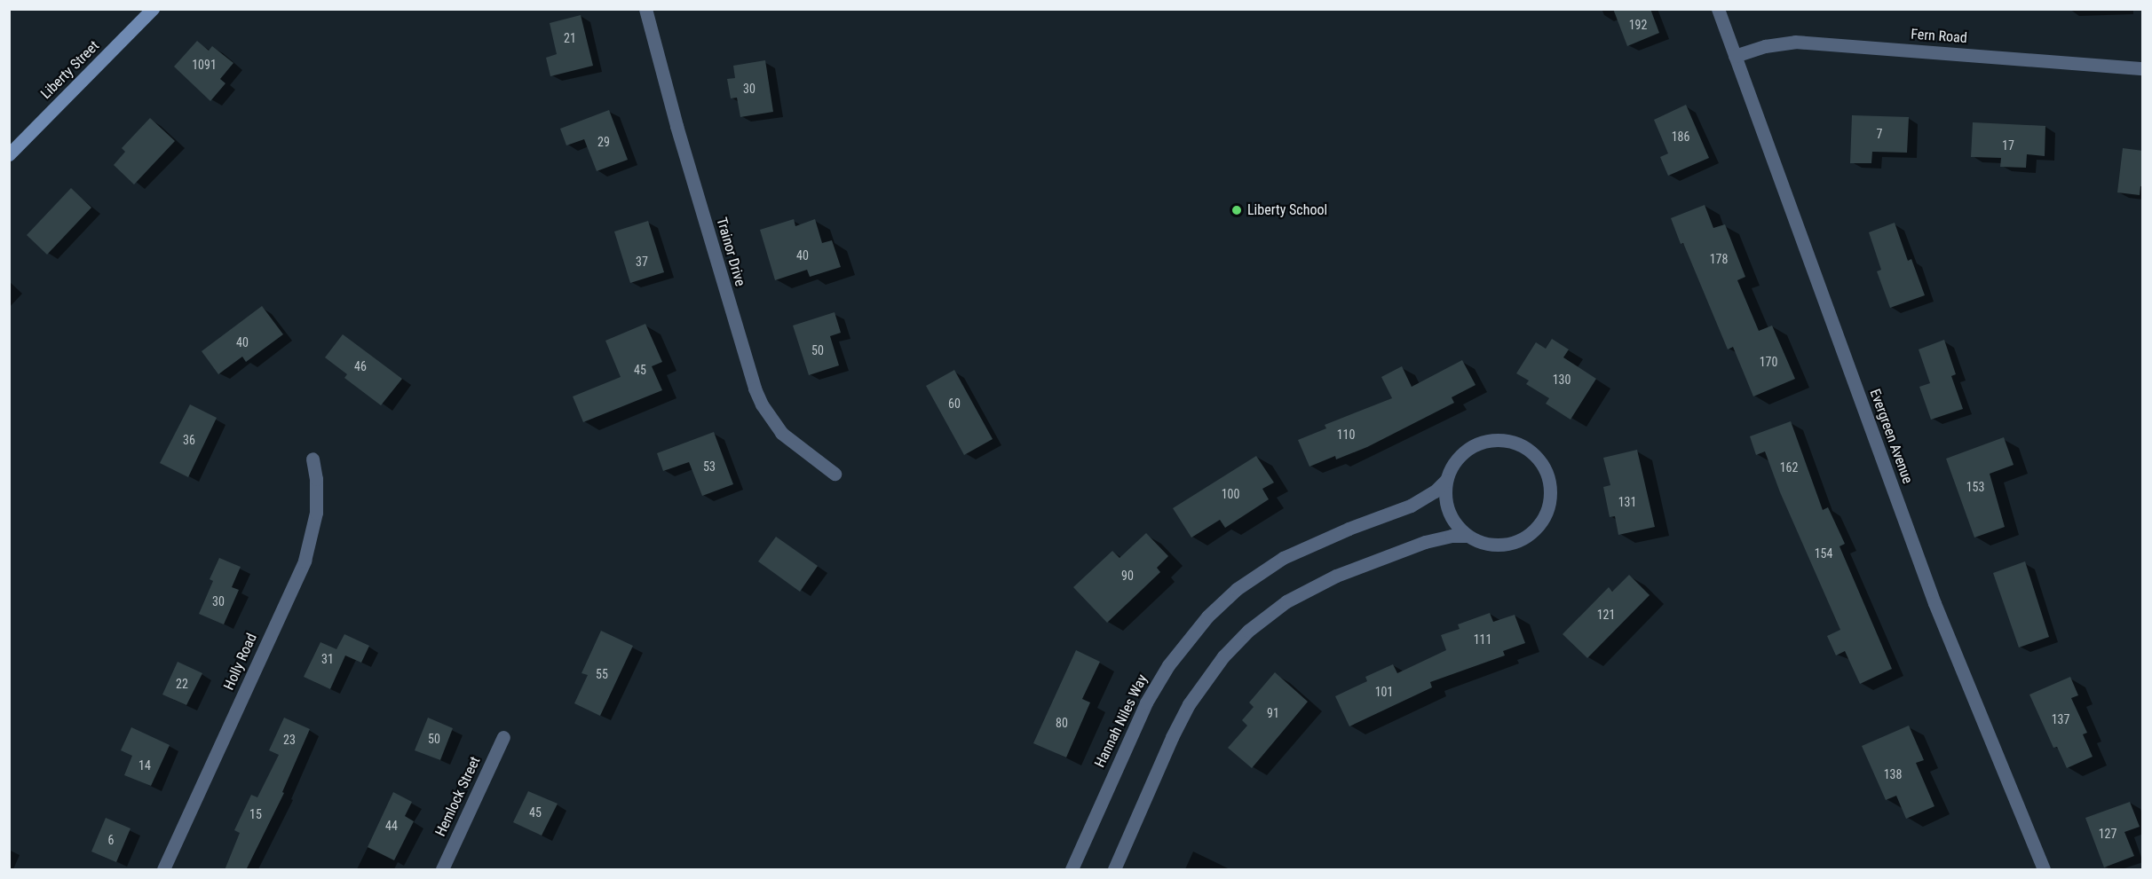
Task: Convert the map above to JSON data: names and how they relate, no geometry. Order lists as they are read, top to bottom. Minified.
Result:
{"streets":{"main road":["Liberty Street"],"street":["Fern Road","Trainor Drive","Evergreen Avenue","Holly Road","Hannah Niles Way","Hemlock Street"]},"crossings":[["Fern Road","Evergreen Avenue"]],"places":["Liberty School"],"house_numbers":["192","21","1091","30","7","186","29","17","40","178","37","40","50","170","46","45","130","60","110","36","53","162","153","100","131","154","90","30","121","111","31","55","22","101","91","137","80","50","23","14","138","45","15","44","127","6"]}
